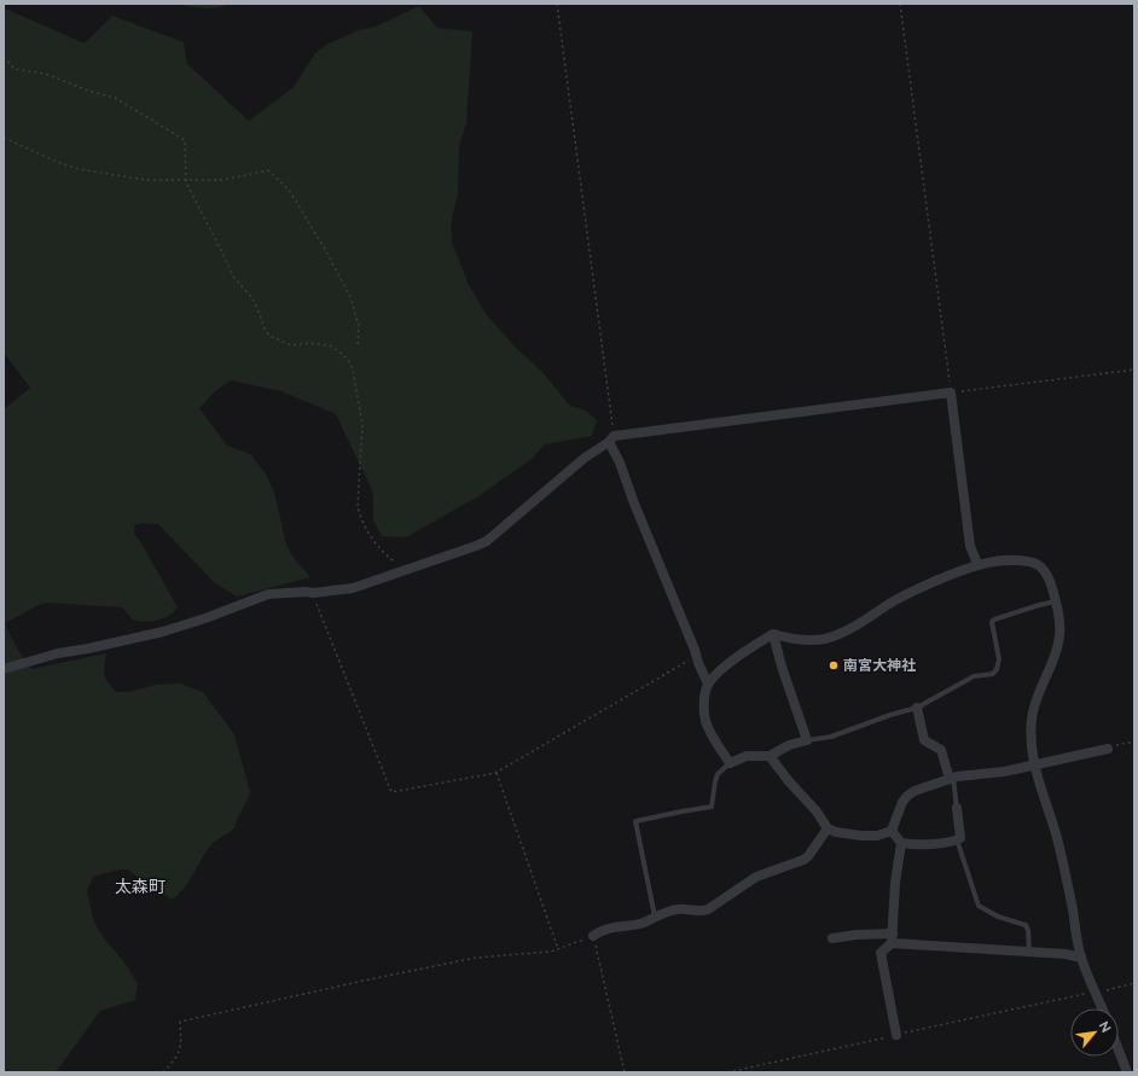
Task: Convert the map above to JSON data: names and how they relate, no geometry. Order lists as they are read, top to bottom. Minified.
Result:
{"districts":["太森町"],"places":["南宮大神社"],"north":"top right"}
